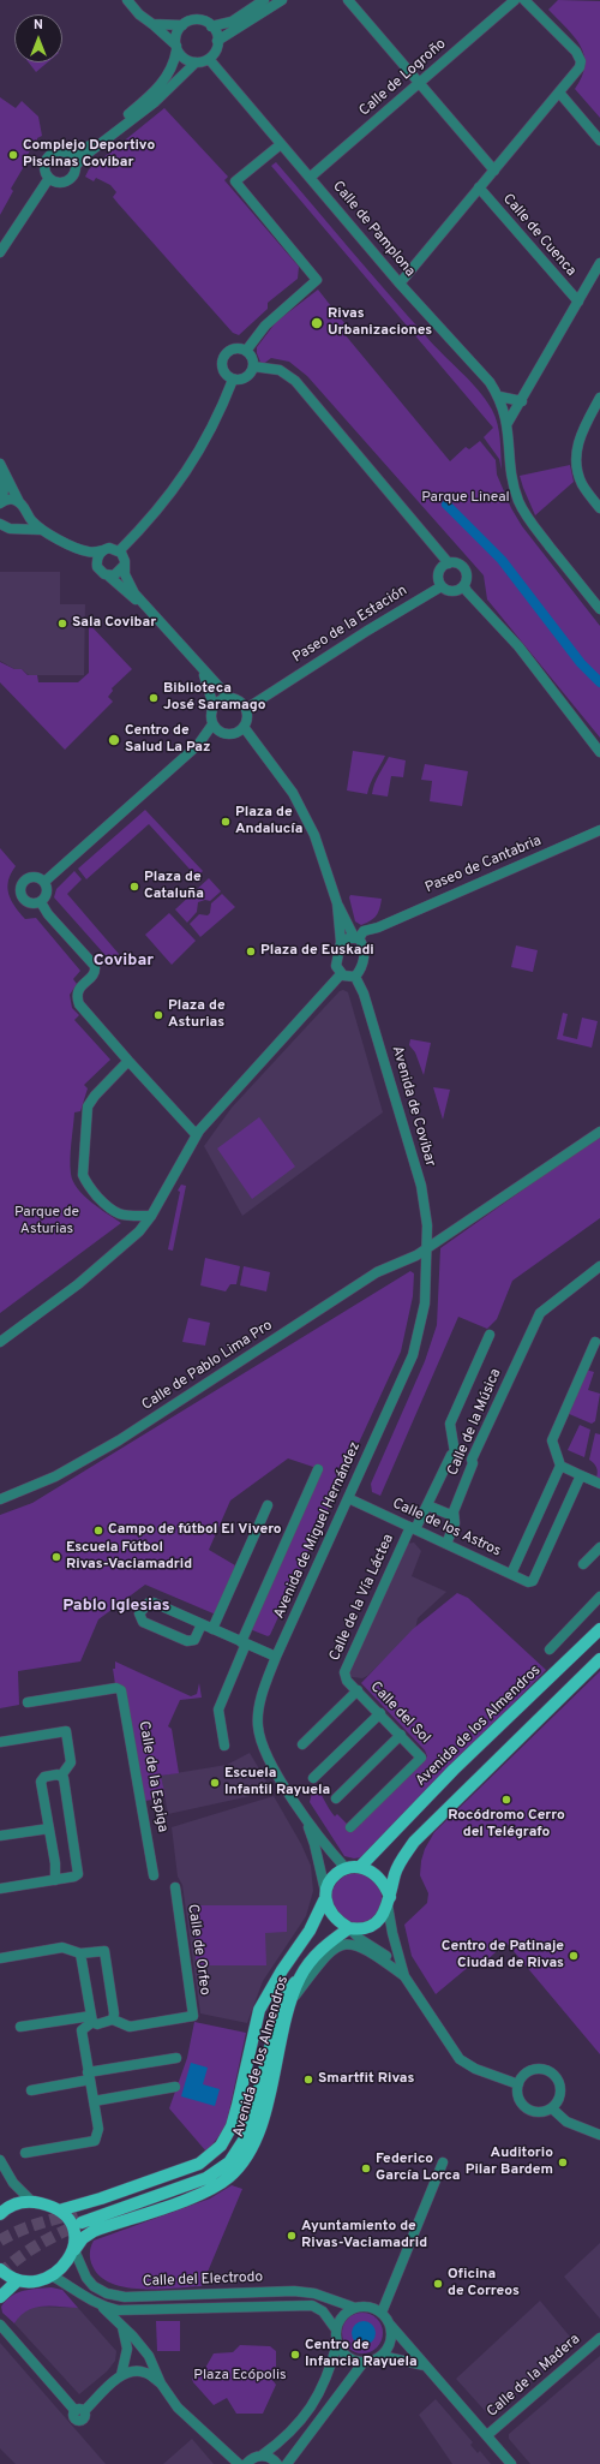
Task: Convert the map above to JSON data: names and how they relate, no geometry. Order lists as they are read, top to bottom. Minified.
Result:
{"streets":{"main road":["Avenida de los Almendros"],"street":["Calle de Logroño","Calle de Pamplona","Calle de Cuenca","Paseo de la Estación","Paseo de Cantabria","Avenida de Covibar","Calle de Pablo Lima Pro","Calle de la Música","Calle de los Astros","Avenida de Miguel Hernández","Calle de la Vía Láctea","Calle del Sol","Calle de la Espiga","Calle de Orfeo","Calle del Electrodo","Calle de la Madera"]},"crossings":[["Calle de Logroño","Calle de Pamplona"],["Calle de Pamplona","Calle de Cuenca"],["Paseo de Cantabria","Avenida de Covibar"],["Avenida de Covibar","Calle de Pablo Lima Pro"],["Avenida de Covibar","Avenida de Miguel Hernández"],["Calle de Pablo Lima Pro","Avenida de Miguel Hernández"],["Calle de la Música","Calle de los Astros"],["Calle de los Astros","Avenida de Miguel Hernández"],["Calle de los Astros","Calle de la Vía Láctea"],["Avenida de Miguel Hernández","Avenida de los Almendros"],["Calle de la Vía Láctea","Calle del Sol"],["Avenida de los Almendros","Calle del Electrodo"]],"districts":["Covibar","Pablo Iglesias"],"parks":["Parque Lineal","Parque de Asturias","Plaza Ecópolis"],"places":["Complejo Deportivo Piscinas Covibar","Rivas Urbanizaciones","Sala Covibar","Biblioteca José Saramago","Centro de Salud La Paz","Plaza de Andalucía","Plaza de Cataluña","Plaza de Euskadi","Plaza de Asturias","Campo de fútbol El Vivero","Escuela Fútbol Rivas-Vaciamadrid","Escuela Infantil Rayuela","Rocódromo Cerro del Telégrafo","Centro de Patinaje Ciudad de Rivas","Smartfit Rivas","Auditorio Pilar Bardem","Federico García Lorca","Ayuntamiento de Rivas-Vaciamadrid","Oficina de Correos","Centro de Infancia Rayuela"],"north":"top"}
